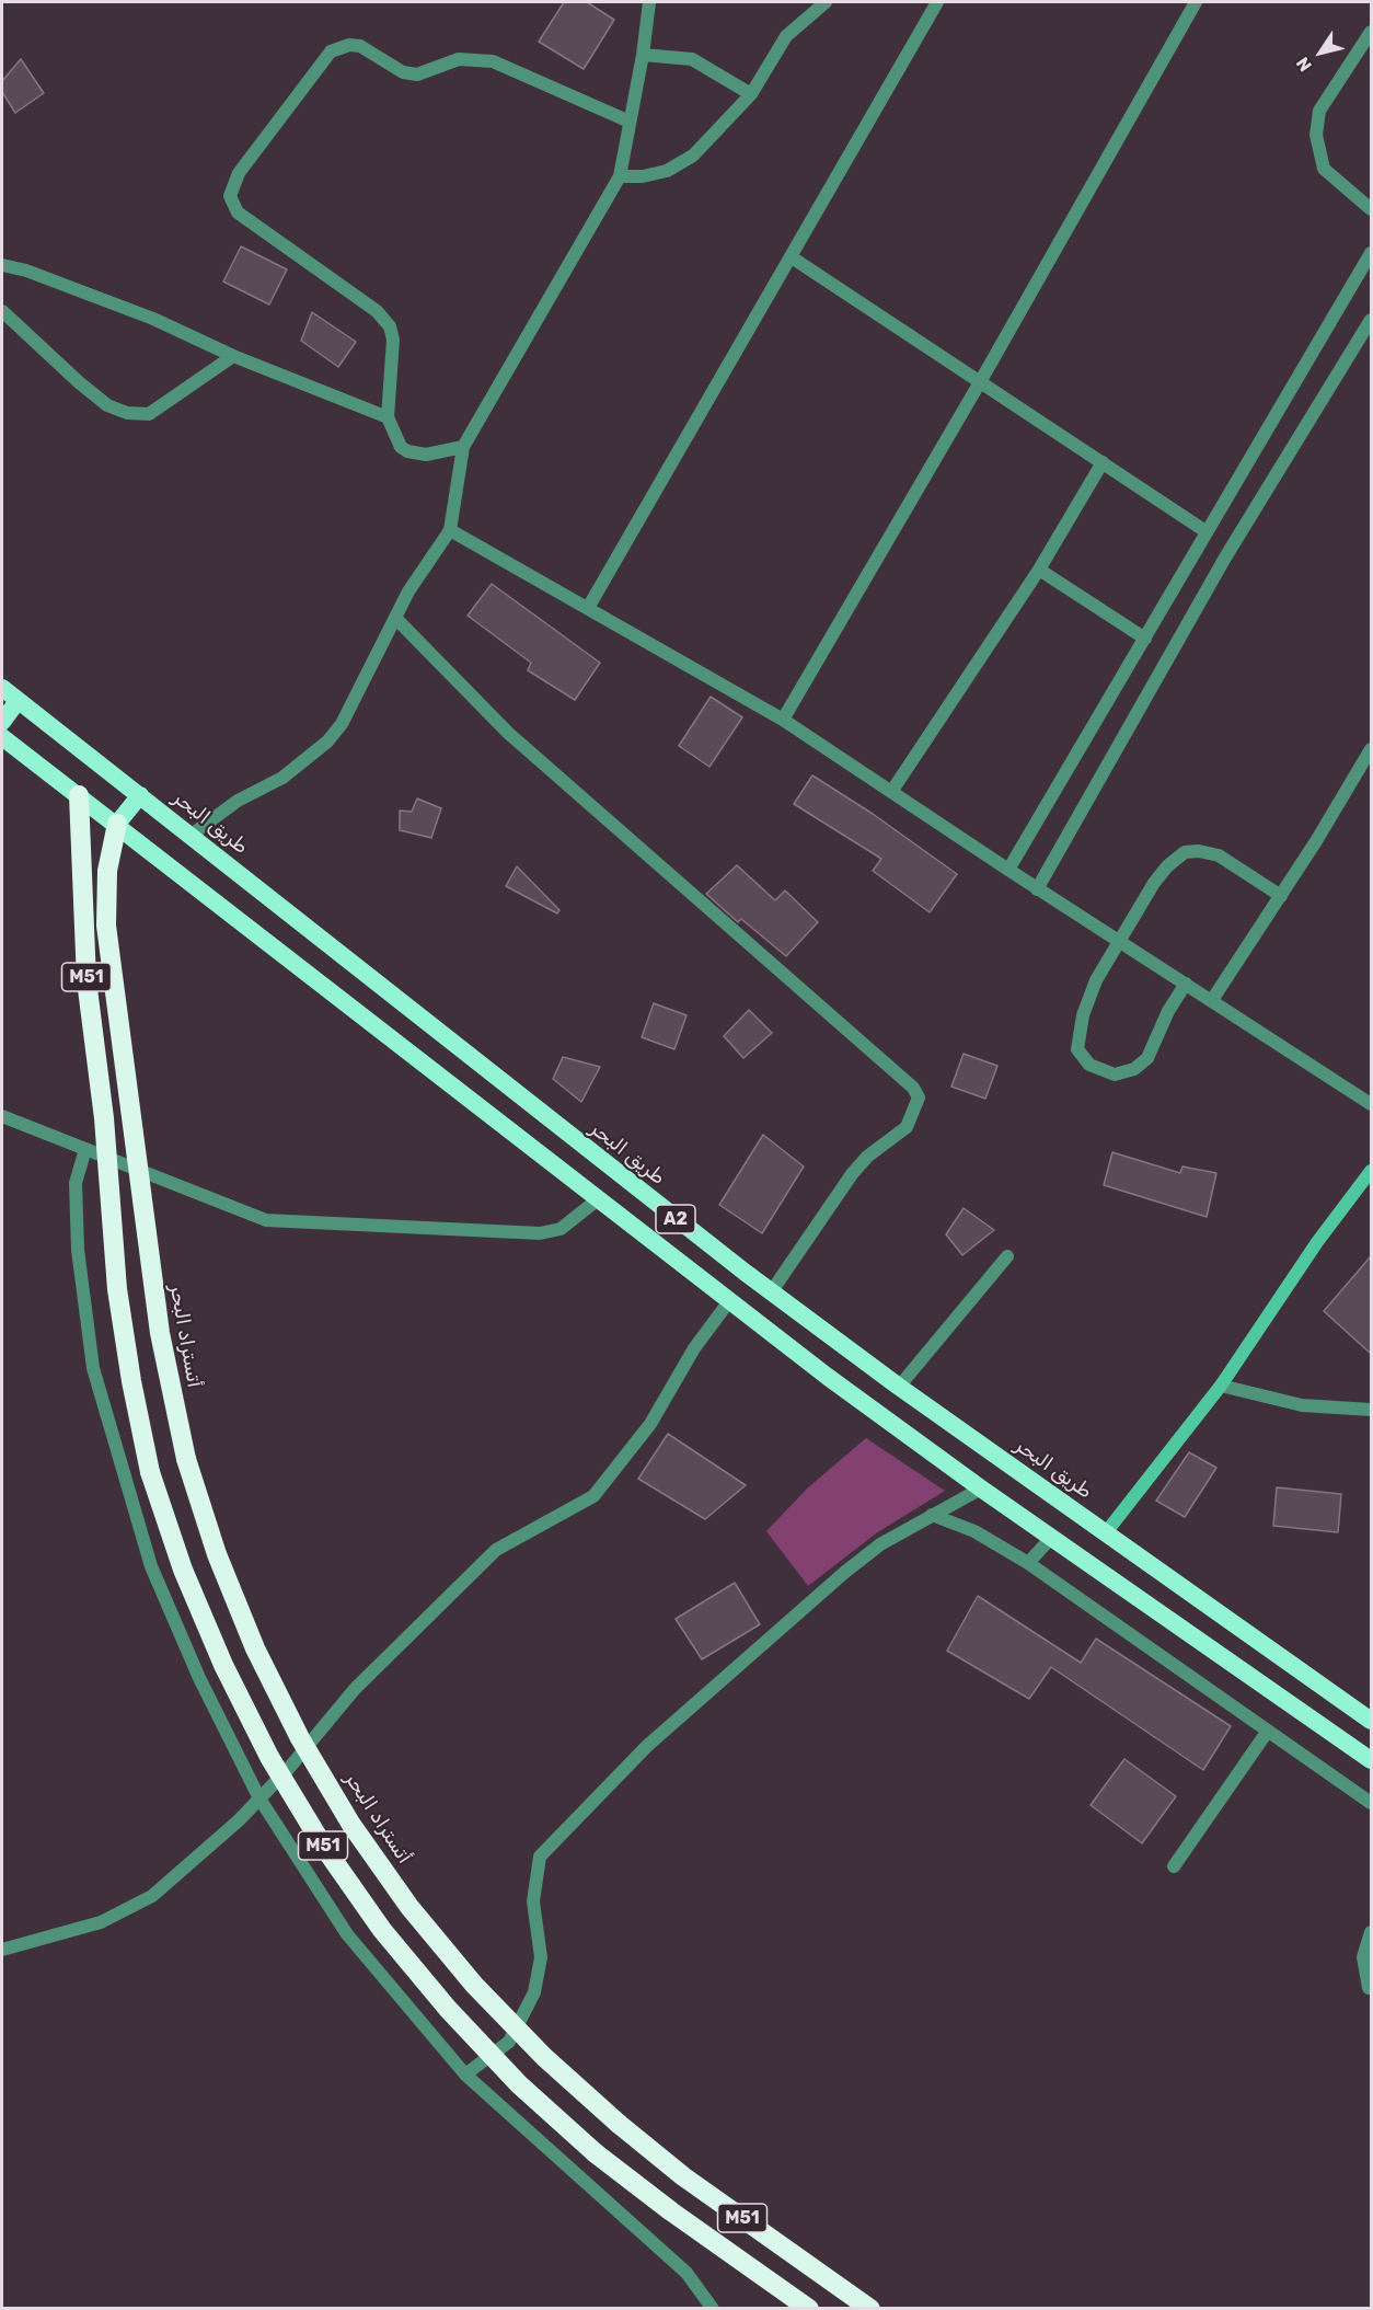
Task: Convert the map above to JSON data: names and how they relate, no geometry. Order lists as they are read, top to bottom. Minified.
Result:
{"streets":{"highway":["طريق البحر","M51","A2","أتستراد البحر"]},"crossings":[["M51","A2"],["A2","أتستراد البحر"]],"north":"bottom left"}
